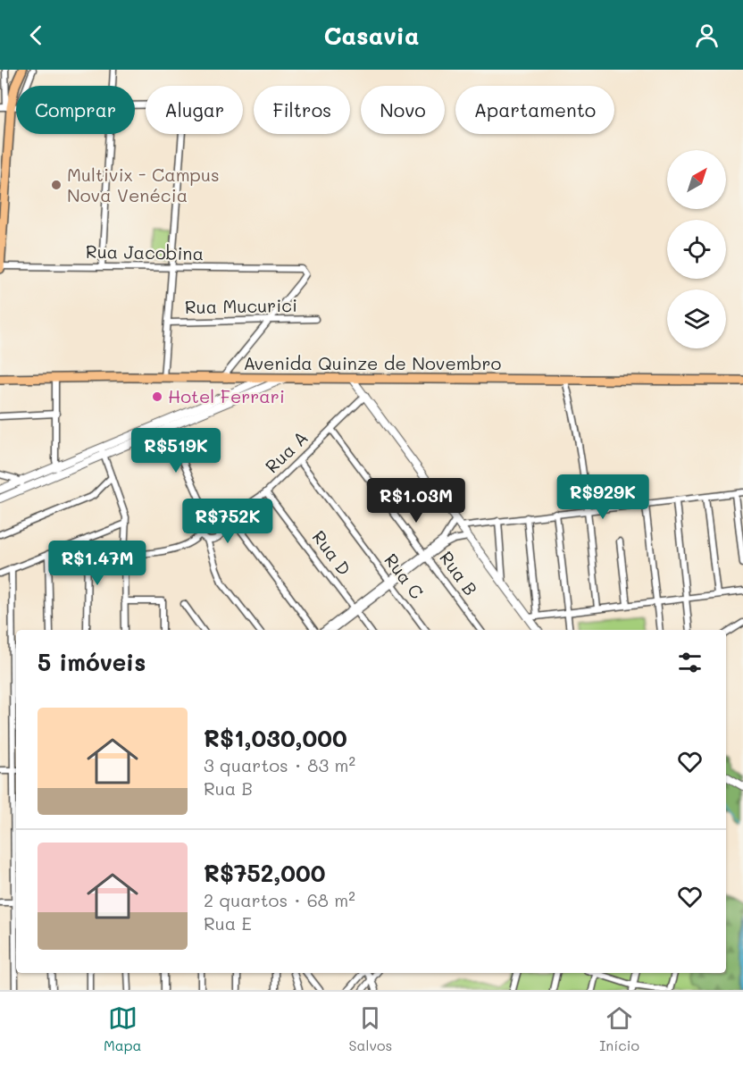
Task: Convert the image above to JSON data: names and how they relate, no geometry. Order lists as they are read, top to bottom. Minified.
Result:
{"streets":{"main road":["Avenida Quinze de Novembro"],"street":["Rua Jacobina","Rua Mucurici","Rua A","Rua D","Rua B","Rua C"]},"crossings":[["Rua Jacobina","Rua Mucurici"],["Rua A","Rua D"],["Rua A","Rua B"],["Rua A","Rua C"]],"places":["Multivix - Campus Nova Venécia","Hotel Ferrari"],"north":"top right","page":{"header":"Casavia","chip":["Comprar","Alugar","Filtros","Novo","Apartamento"],"price":["R$519K","R$929K","R$1.03M","R$752K","R$1.47M"],"heading":"5 imóveis","list":[{"name":"R$1,030,000","note":"3 quartos · 83 m² · Rua B"},{"name":"R$752,000","note":"2 quartos · 68 m² · Rua E"}],"tabs":["Mapa","Salvos","Início"]}}
